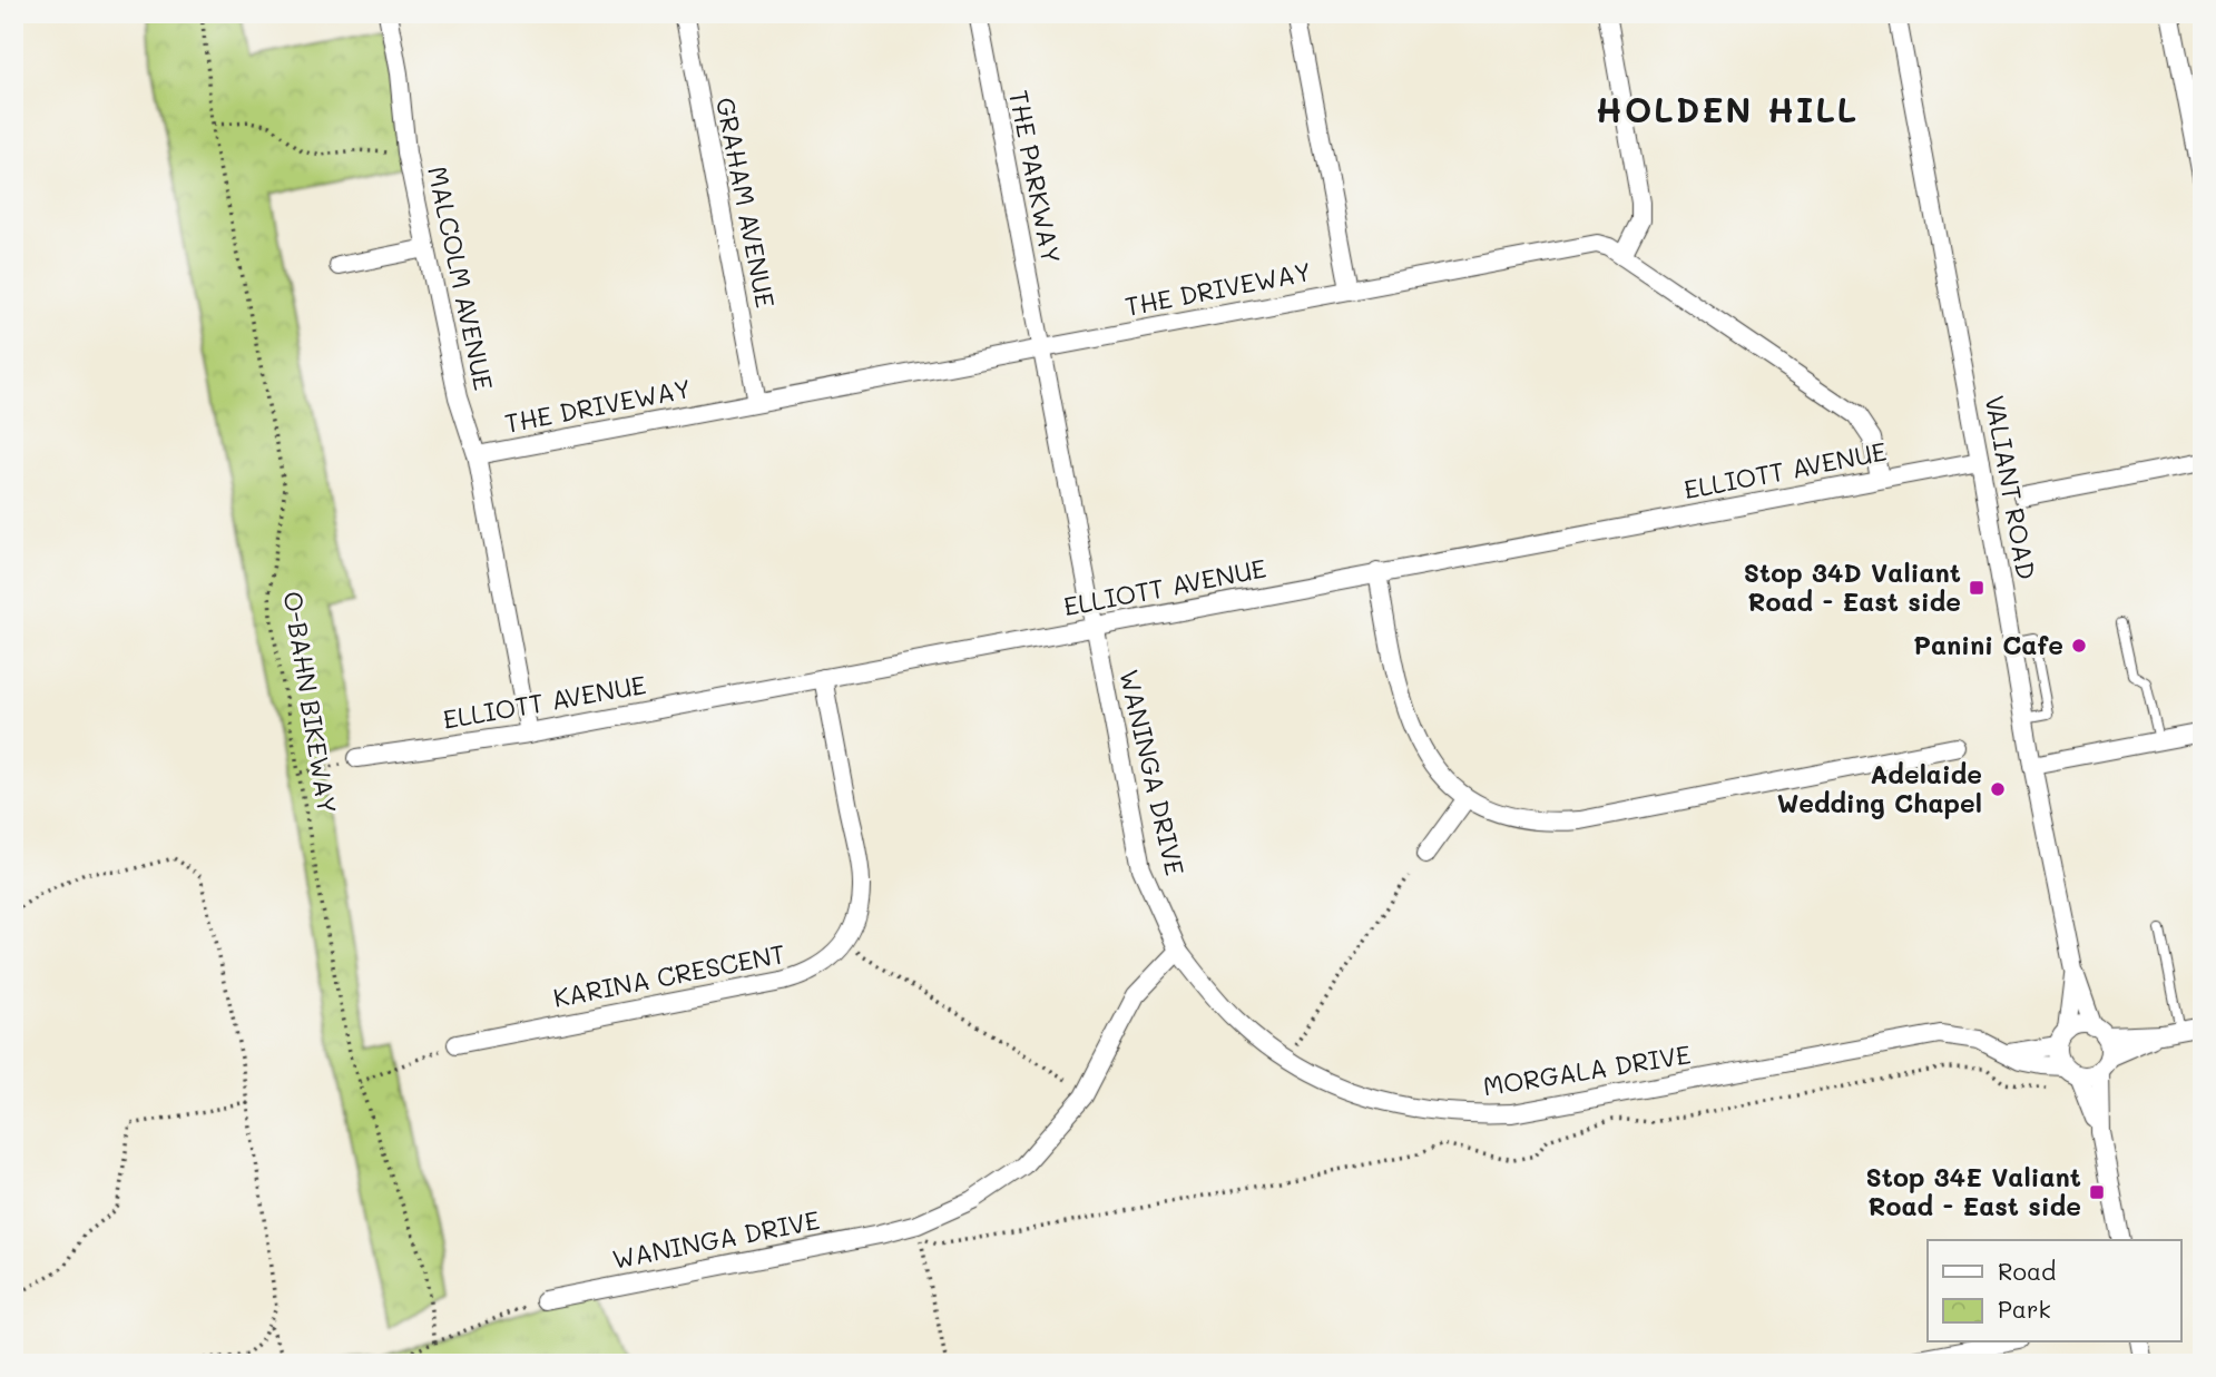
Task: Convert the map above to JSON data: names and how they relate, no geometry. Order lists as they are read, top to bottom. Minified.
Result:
{"streets":{"street":["THE PARKWAY","GRAHAM AVENUE","MALCOLM AVENUE","THE DRIVEWAY","ELLIOTT AVENUE","VALIANT ROAD","WANINGA DRIVE","KARINA CRESCENT","MORGALA DRIVE"],"path":["O-BAHN BIKEWAY"]},"crossings":[["THE PARKWAY","THE DRIVEWAY"],["THE PARKWAY","WANINGA DRIVE"],["GRAHAM AVENUE","THE DRIVEWAY"],["MALCOLM AVENUE","THE DRIVEWAY"],["MALCOLM AVENUE","ELLIOTT AVENUE"],["THE DRIVEWAY","ELLIOTT AVENUE"],["THE DRIVEWAY","WANINGA DRIVE"],["ELLIOTT AVENUE","VALIANT ROAD"],["ELLIOTT AVENUE","WANINGA DRIVE"],["ELLIOTT AVENUE","KARINA CRESCENT"],["VALIANT ROAD","MORGALA DRIVE"],["WANINGA DRIVE","MORGALA DRIVE"]],"districts":["HOLDEN HILL"],"places":{"transit":["Stop 34D Valiant Road - East side","Stop 34E Valiant Road - East side"],"other":["Panini Cafe","Adelaide Wedding Chapel"]},"legend":["Road","Park"]}
